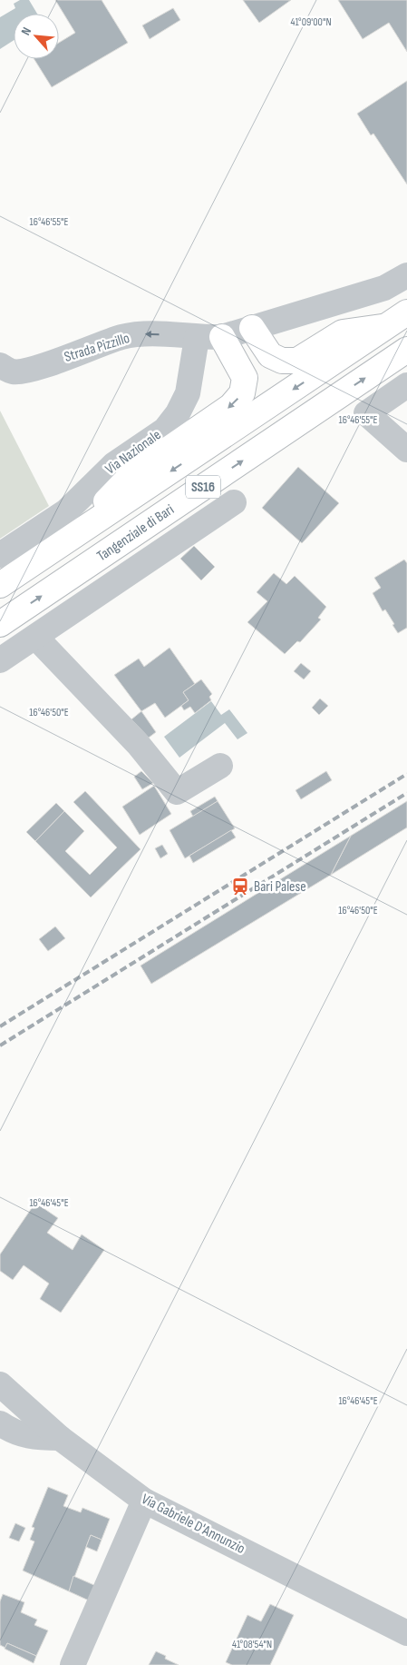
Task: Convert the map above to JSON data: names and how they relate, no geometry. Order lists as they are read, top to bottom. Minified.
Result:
{"streets":{"highway":["SS16","Tangenziale di Bari"],"street":["Strada Pizzillo","Via Nazionale","Via Gabriele D'Annunzio"]},"crossings":[["Strada Pizzillo","Via Nazionale"]],"one_way":["Strada Pizzillo"],"places":{"station":["Bari Palese"]},"north":"top left","coordinates":["41°09'00\"N","16°46'55\"E","16°46'50\"E","16°46'45\"E","41°08'54\"N"]}
